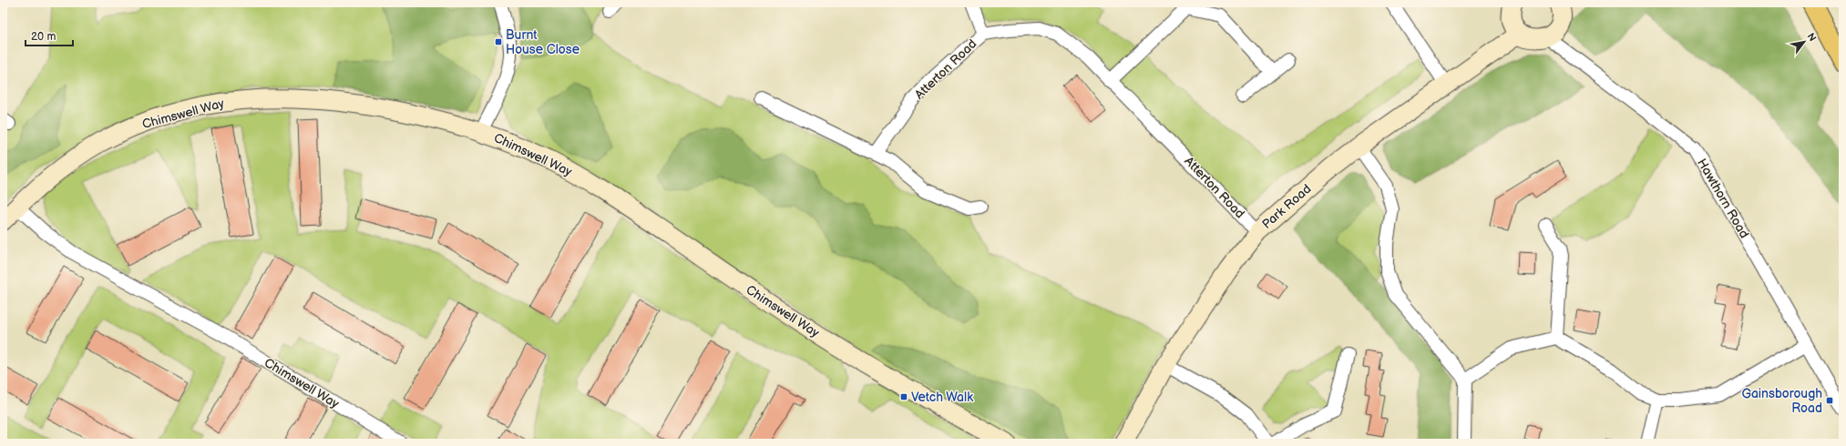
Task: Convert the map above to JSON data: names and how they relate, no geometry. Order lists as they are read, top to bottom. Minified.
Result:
{"streets":{"street":["Atterton Road","Chimswell Way","Hawthorn Road","Park Road"]},"crossings":[["Atterton Road","Park Road"]],"places":{"transit":["Burnt House Close","Vetch Walk","Gainsborough Road"]},"scale_bar":"20 m","north":"top right"}
